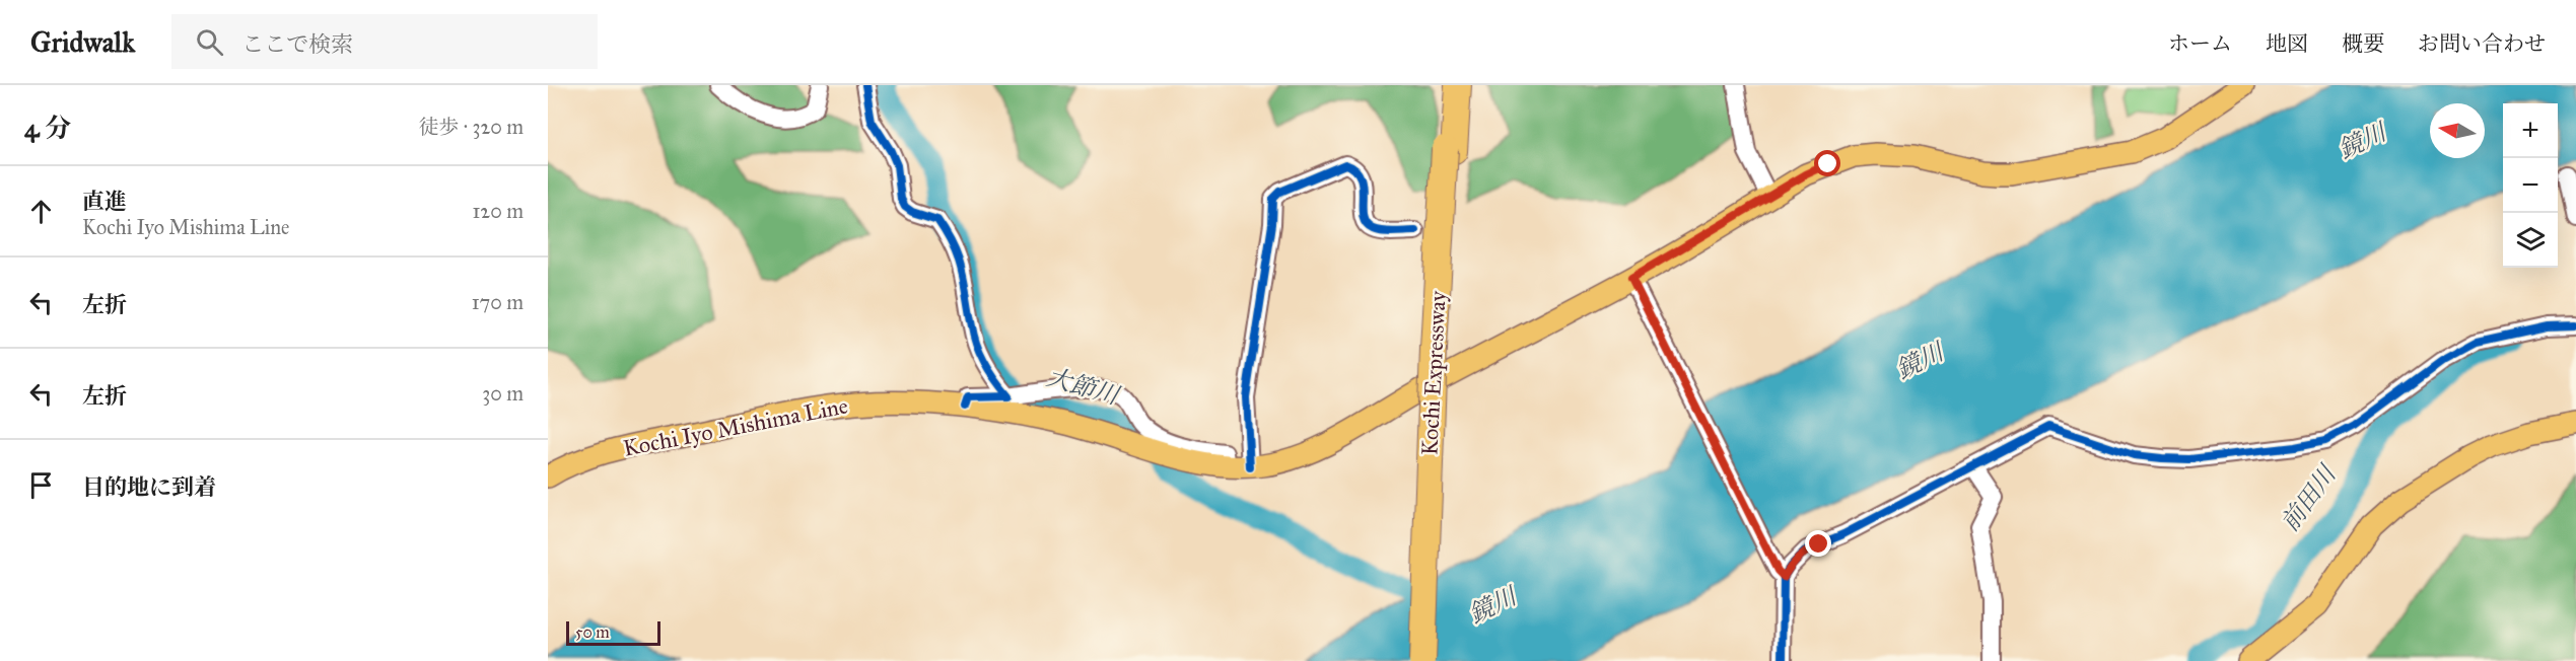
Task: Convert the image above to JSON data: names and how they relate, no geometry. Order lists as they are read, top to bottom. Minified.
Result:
{"streets":{"highway":["Kochi Expressway"],"main road":["Kochi Iyo Mishima Line"]},"water":["鏡川","大節川","前田川"],"scale_bar":"50 m","north":"left","page":{"header":"Gridwalk","search":"ここで検索","nav":["ホーム","地図","概要","お問い合わせ"],"heading":["4 分","徒歩 · 320 m"],"map_buttons":["+","−"],"list":[["直進","Kochi Iyo Mishima Line","120 m"],["左折","170 m"],["左折","30 m"],"目的地に到着"],"scale":"50 m"}}
